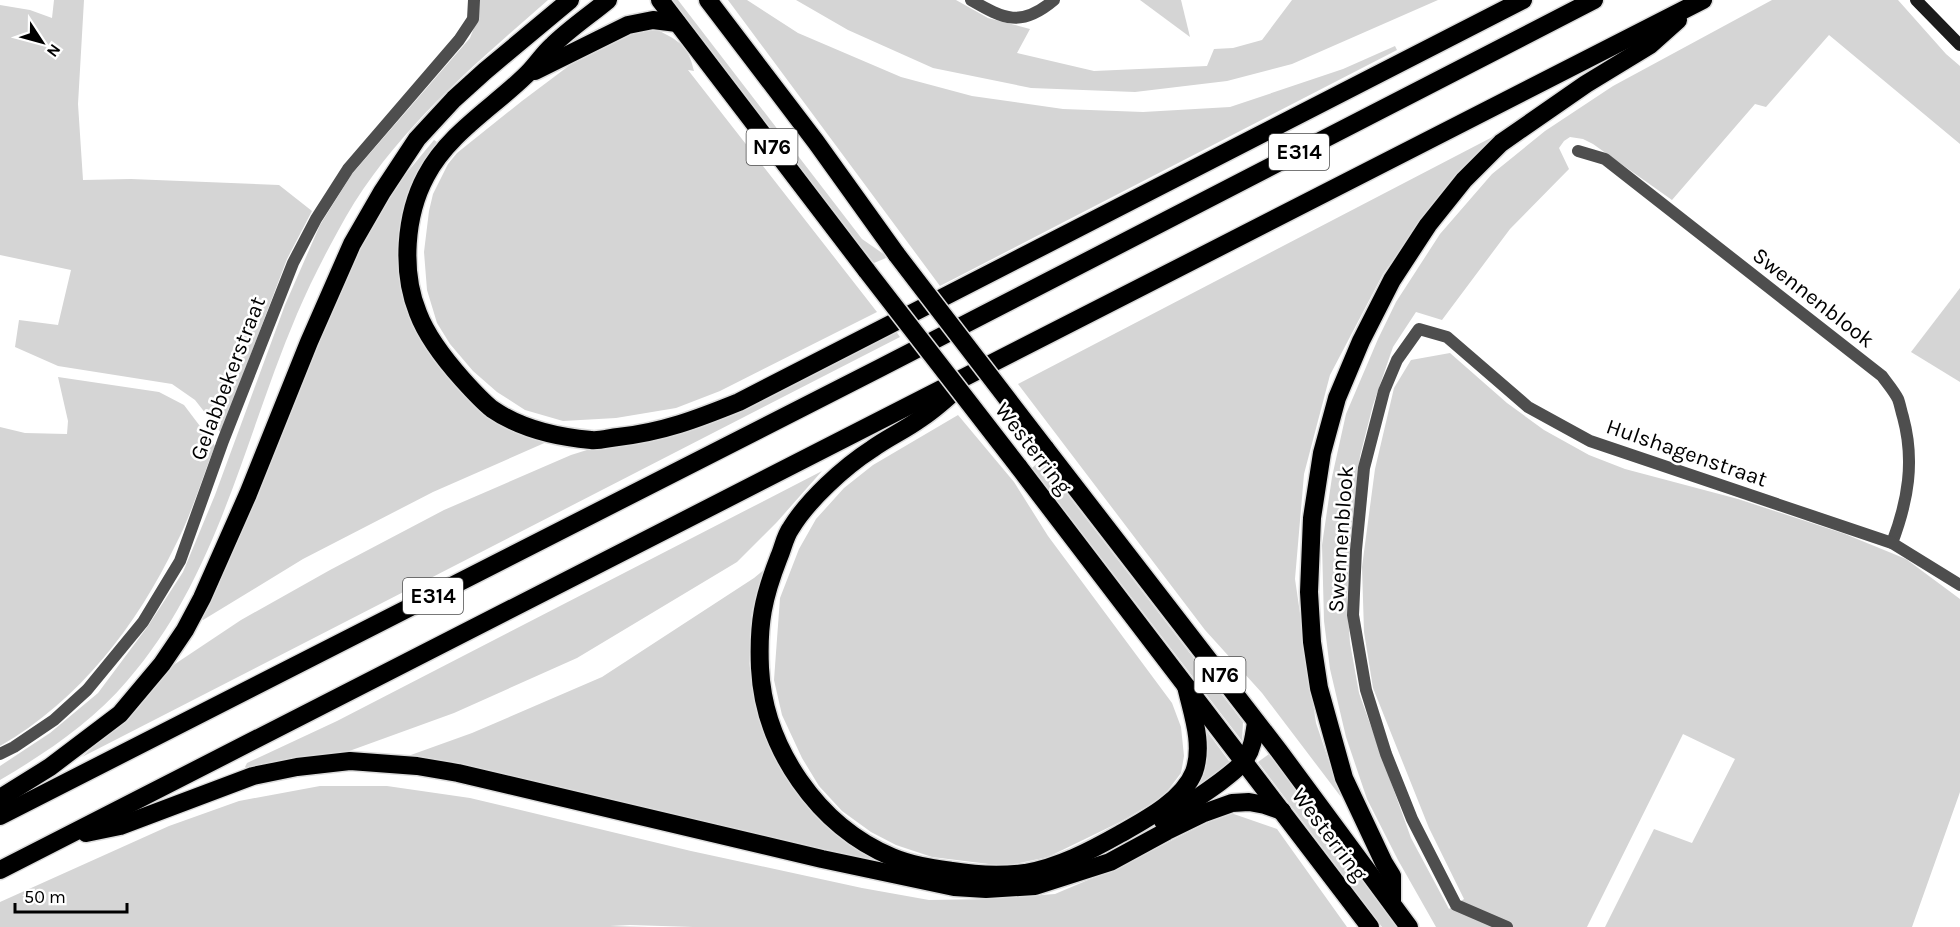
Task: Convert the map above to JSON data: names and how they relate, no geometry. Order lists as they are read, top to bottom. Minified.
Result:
{"streets":{"highway":["N76","E314","Westerring"],"street":["Swennenblook","Gelabbekerstraat","Hulshagenstraat"]},"crossings":[["Swennenblook","Hulshagenstraat"]],"scale_bar":"50 m","north":"bottom right"}
